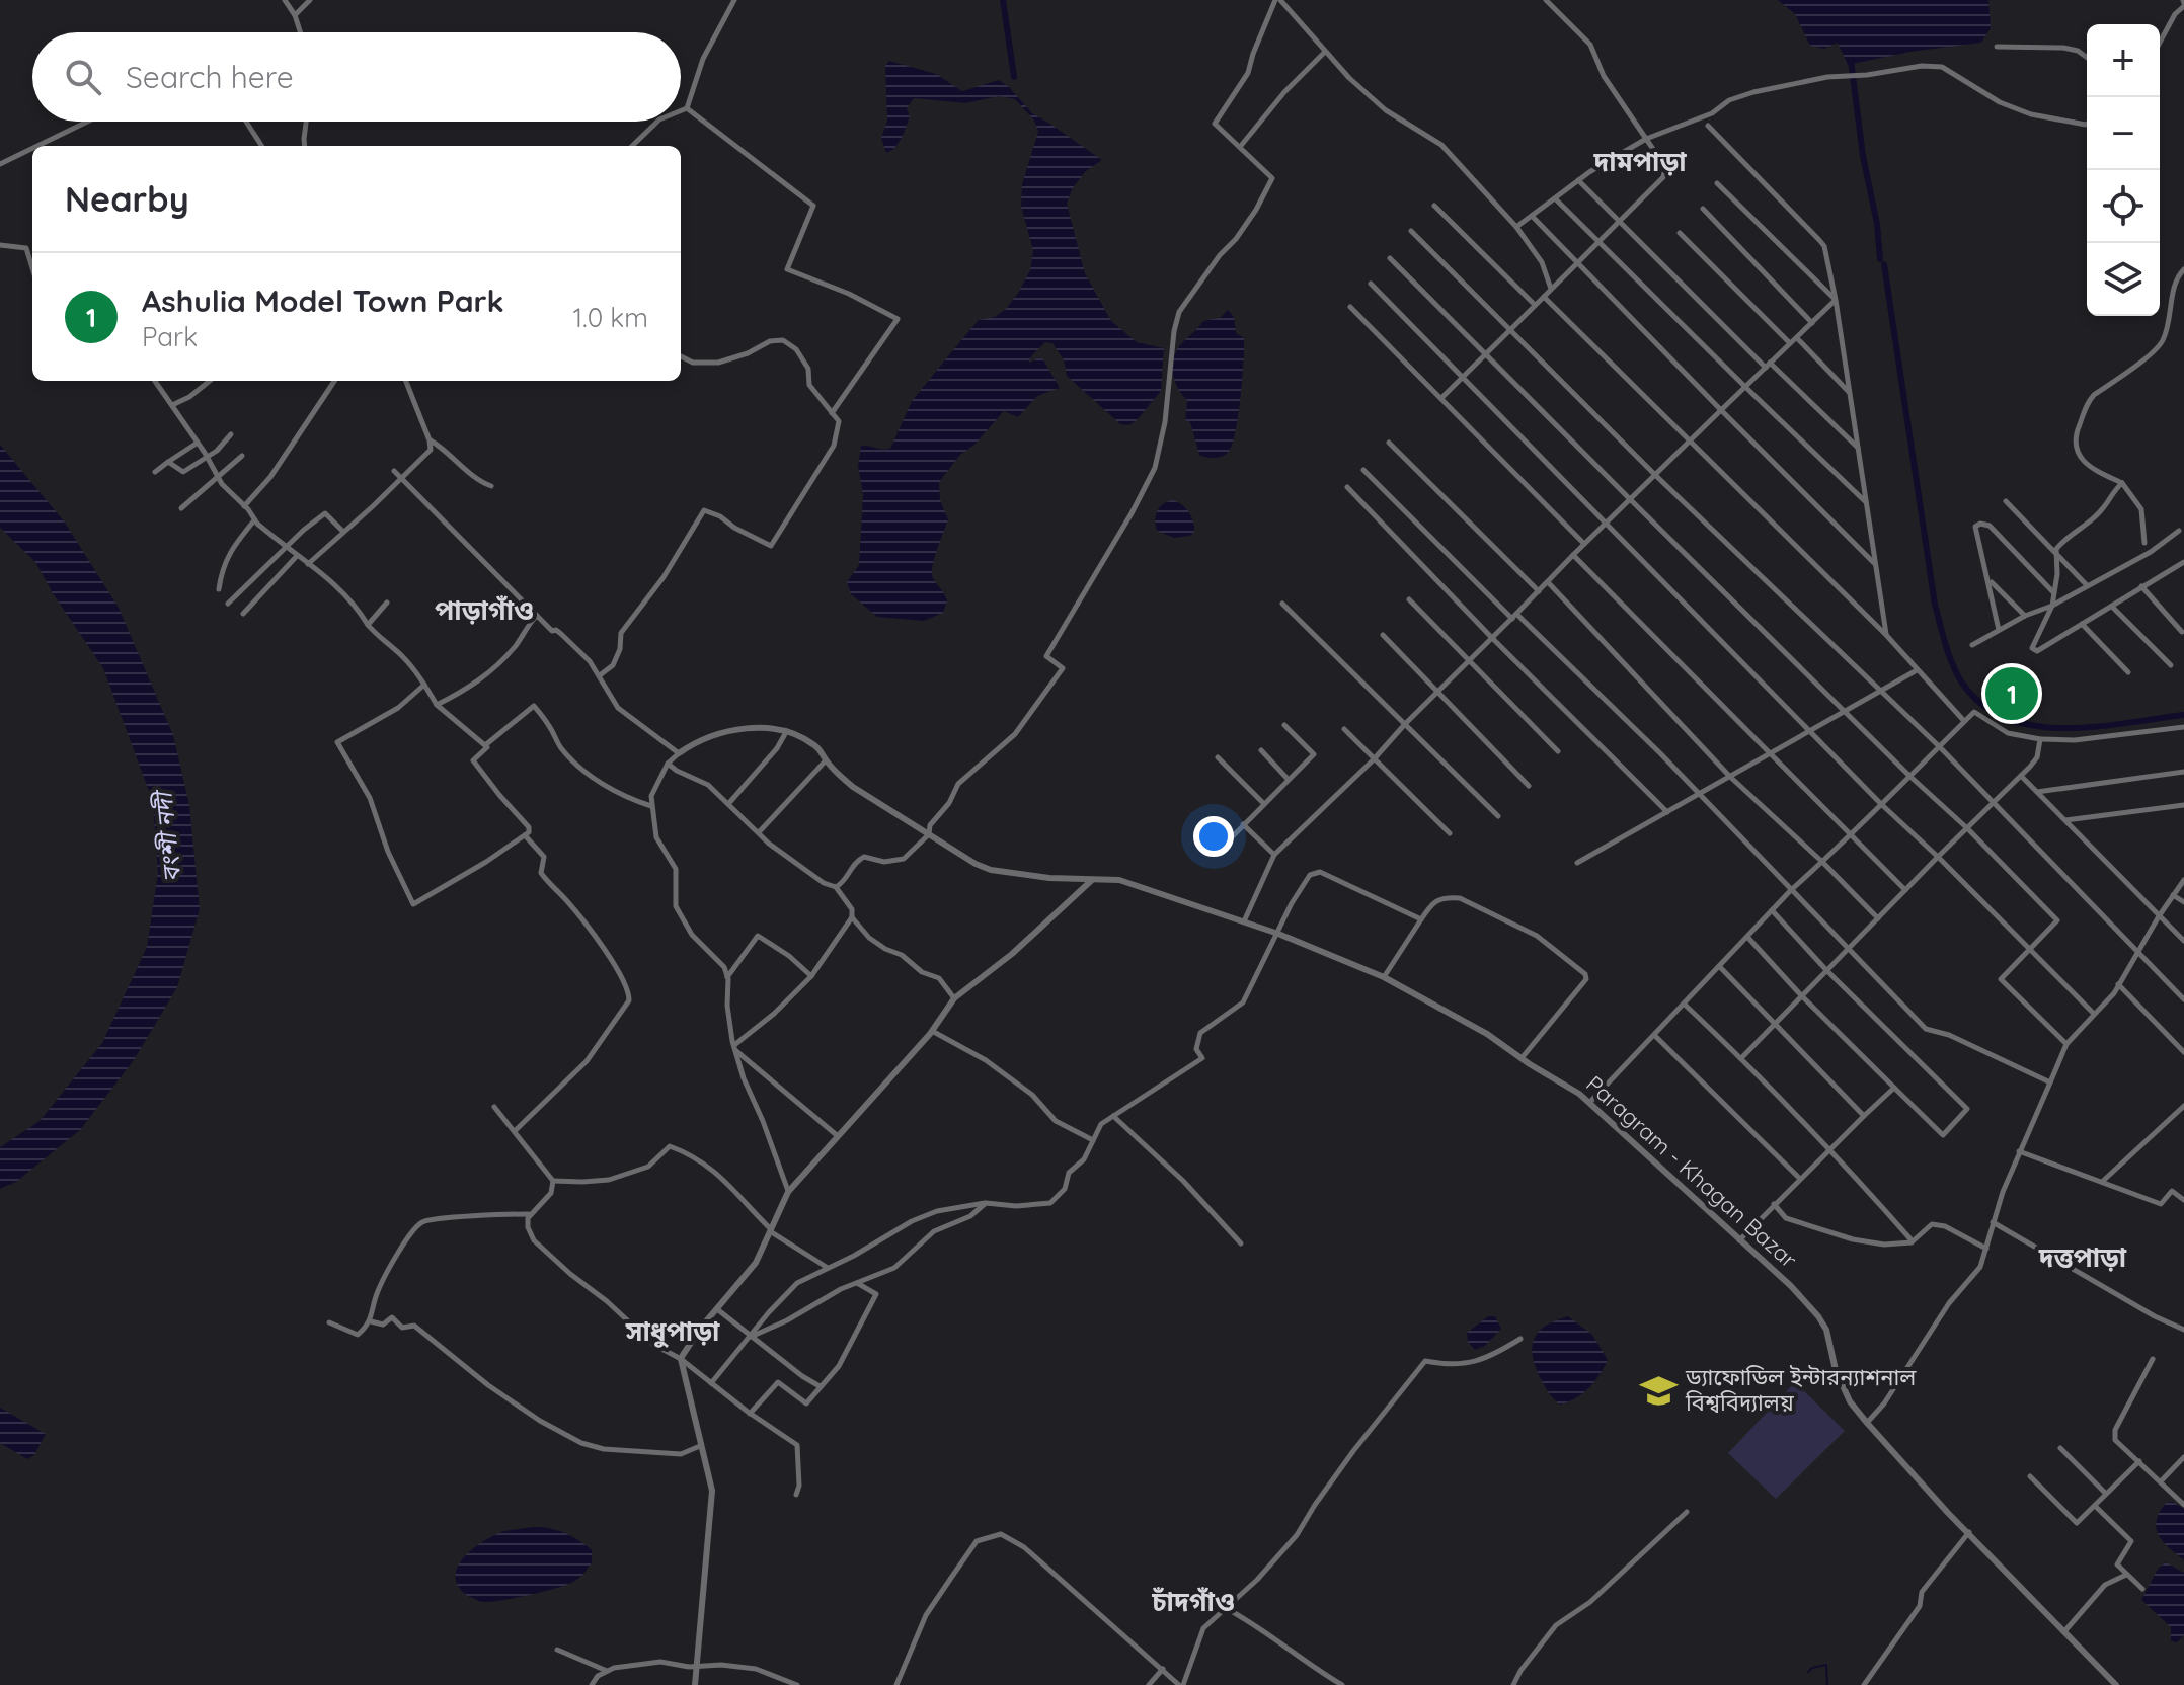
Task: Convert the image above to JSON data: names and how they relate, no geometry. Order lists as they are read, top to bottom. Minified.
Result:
{"streets":{"street":["Paragram - Khagan Bazar"]},"districts":["দামপাড়া","পাড়াগাঁও","দত্তপাড়া","সাধুপাড়া","চাঁদগাঁও"],"water":["বংশী নদী"],"places":{"school or university":["ড্যাফোডিল ইন্টারন্যাশনাল বিশ্ববিদ্যালয়"]},"page":{"map_buttons":["+","−"],"search":"Search here","heading":"Nearby","list":[{"mark":"1","name":"Ashulia Model Town Park","note":"Park","value":"1.0 km"}],"pins":"1"}}
